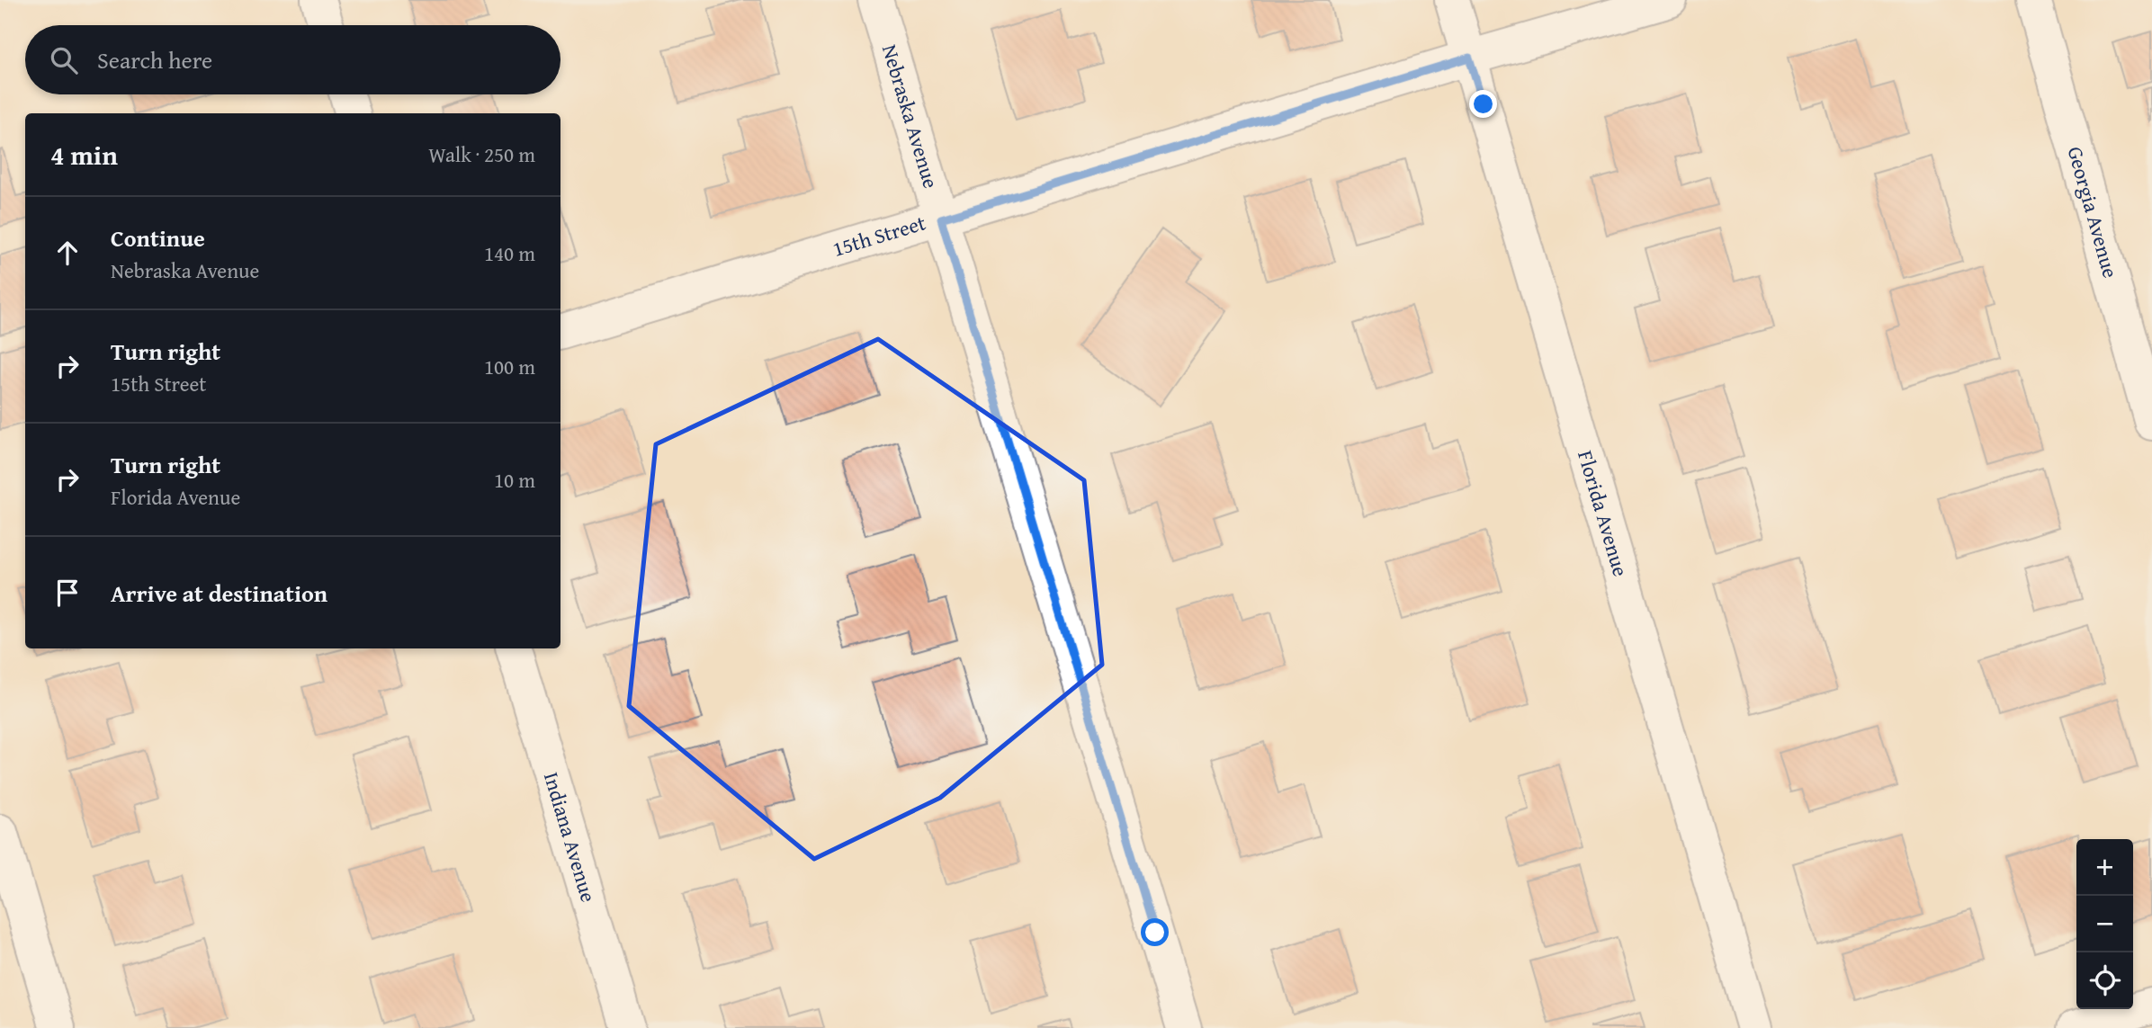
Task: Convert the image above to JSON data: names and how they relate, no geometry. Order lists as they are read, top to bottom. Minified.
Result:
{"streets":{"street":["Nebraska Avenue","Georgia Avenue","15th Street","Florida Avenue","Indiana Avenue"]},"crossings":[["Nebraska Avenue","15th Street"],["15th Street","Florida Avenue"]],"page":{"search":"Search here","heading":["4 min","Walk · 250 m"],"list":[["Continue","Nebraska Avenue","140 m"],["Turn right","15th Street","100 m"],["Turn right","Florida Avenue","10 m"],"Arrive at destination"],"map_buttons":["+","−"]}}
